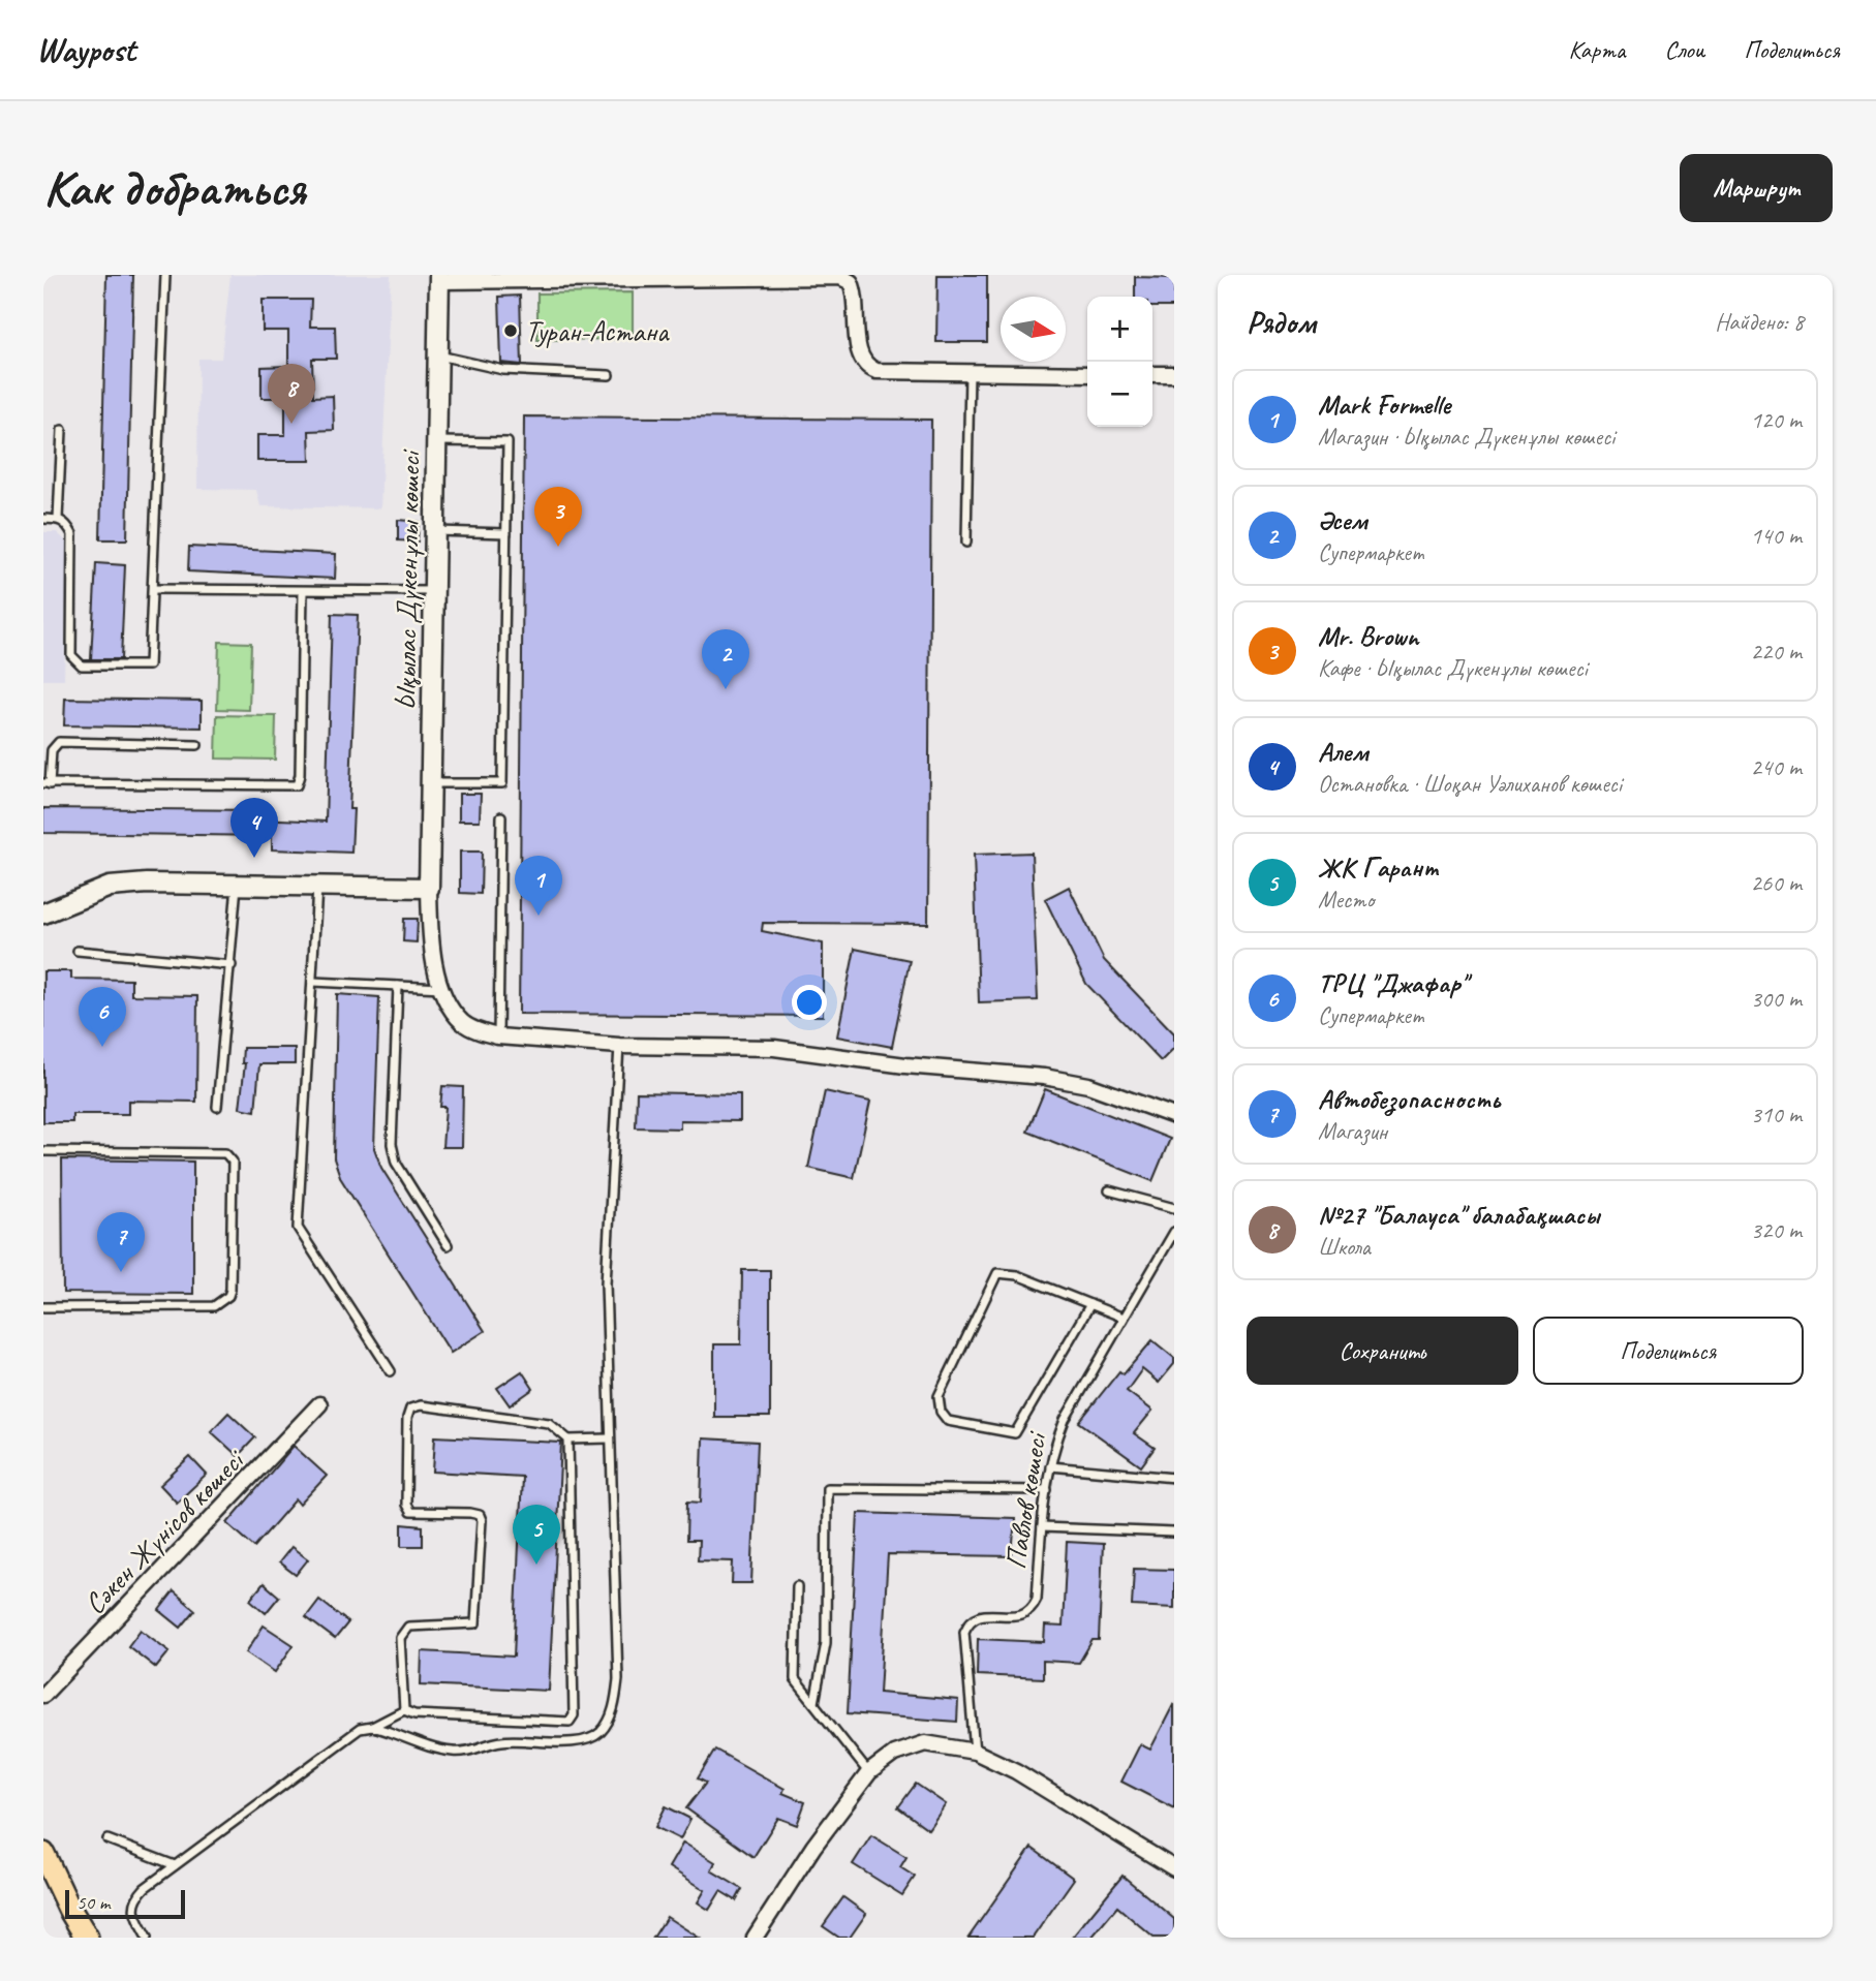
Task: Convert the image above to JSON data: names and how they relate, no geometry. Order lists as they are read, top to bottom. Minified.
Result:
{"streets":{"street":["Ықылас Дүкенұлы көшесі","Сәкен Жүнісов көшесі"],"lane":["Павлов көшесі"]},"places":["Туран-Астана"],"scale_bar":"50 m","north":"right","page":{"header":"Waypost","nav":["Карта","Слои","Поделиться"],"buttons":["Маршрут",["Сохранить","Поделиться"]],"title":"Как добраться","heading":["Рядом","Найдено: 8"],"map_buttons":["+","−"],"pins":["8","3","2","4","1","6","7","5"],"list":[{"mark":"1","name":"Mark Formelle","note":"Магазин · Ықылас Дүкенұлы көшесі","value":"120 m"},{"mark":"2","name":"Әсем","note":"Супермаркет","value":"140 m"},{"mark":"3","name":"Mr. Brown","note":"Кафе · Ықылас Дүкенұлы көшесі","value":"220 m"},{"mark":"4","name":"Алем","note":"Остановка · Шоқан Уәлиханов көшесі","value":"240 m"},{"mark":"5","name":"ЖК Гарант","note":"Место","value":"260 m"},{"mark":"6","name":"ТРЦ \"Джафар\"","note":"Супермаркет","value":"300 m"},{"mark":"7","name":"Автобезопасность","note":"Магазин","value":"310 m"},{"mark":"8","name":"№27 \"Балауса\" балабақшасы","note":"Школа","value":"320 m"}],"scale":"50 m"}}
